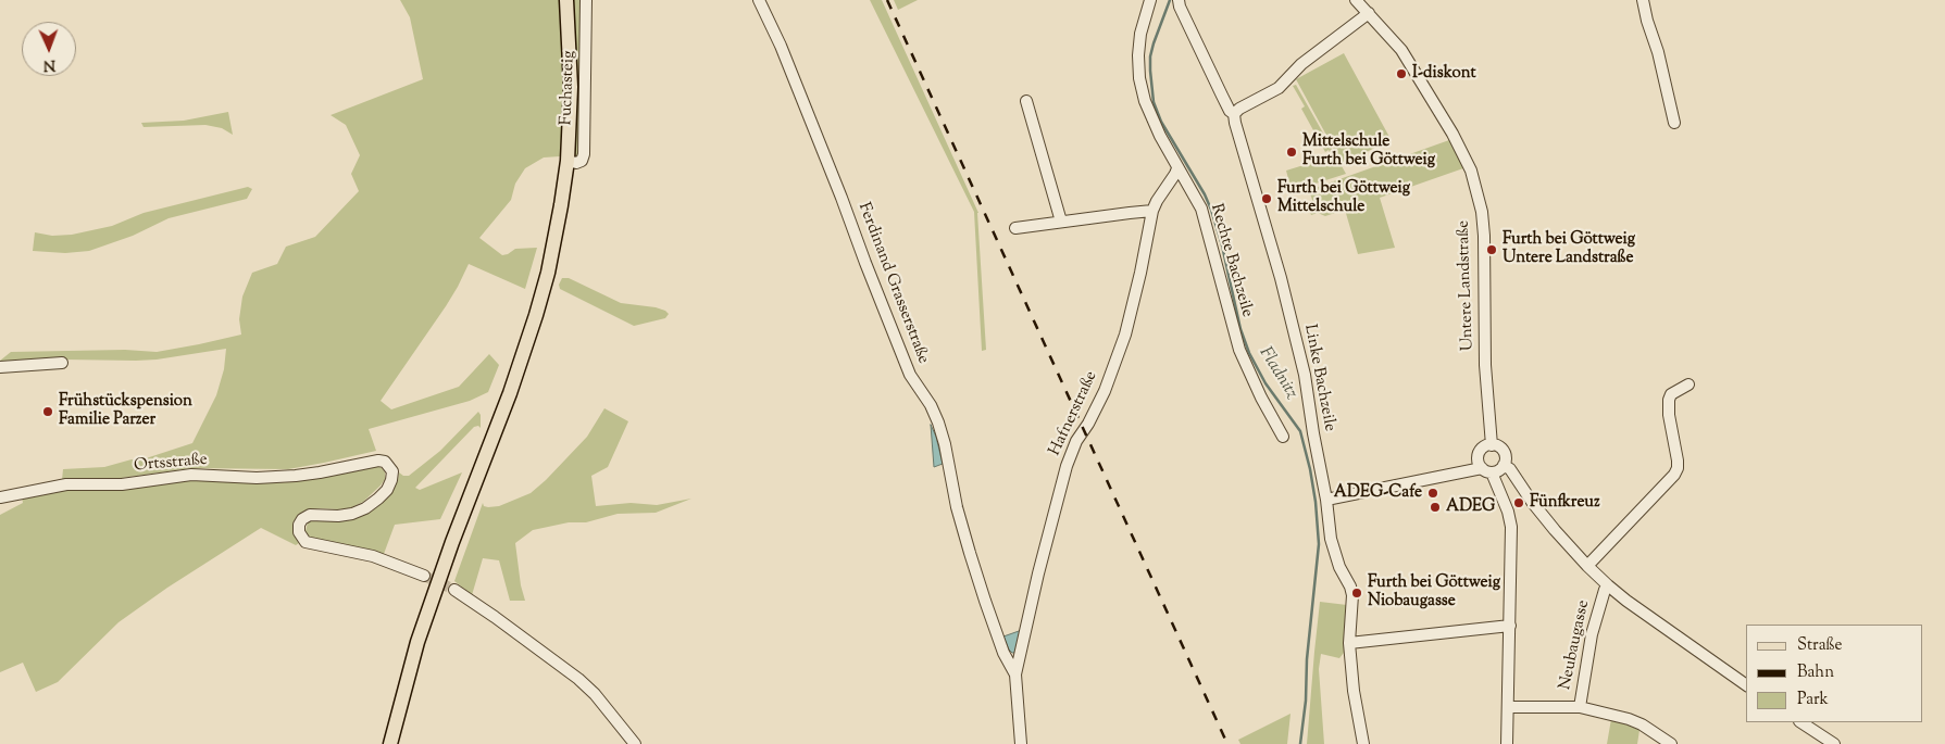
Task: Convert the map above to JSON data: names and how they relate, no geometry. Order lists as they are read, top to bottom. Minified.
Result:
{"streets":{"street":["Fuchasteig","Rechte Bachzeile","Ferdinand Grasserstraße","Untere Landstraße","Linke Bachzeile","Hafnerstraße","Ortsstraße","Neubaugasse"]},"crossings":[["Rechte Bachzeile","Hafnerstraße"],["Ferdinand Grasserstraße","Hafnerstraße"]],"water":["Fladnitz"],"places":["I-diskont","Mittelschule Furth bei Göttweig","Furth bei Göttweig Mittelschule","Furth bei Göttweig Untere Landstraße","Frühstückspension Familie Parzer","ADEG-Cafe","Fünfkreuz","ADEG","Furth bei Göttweig Niobaugasse"],"legend":["Straße","Bahn","Park"],"north":"bottom"}
